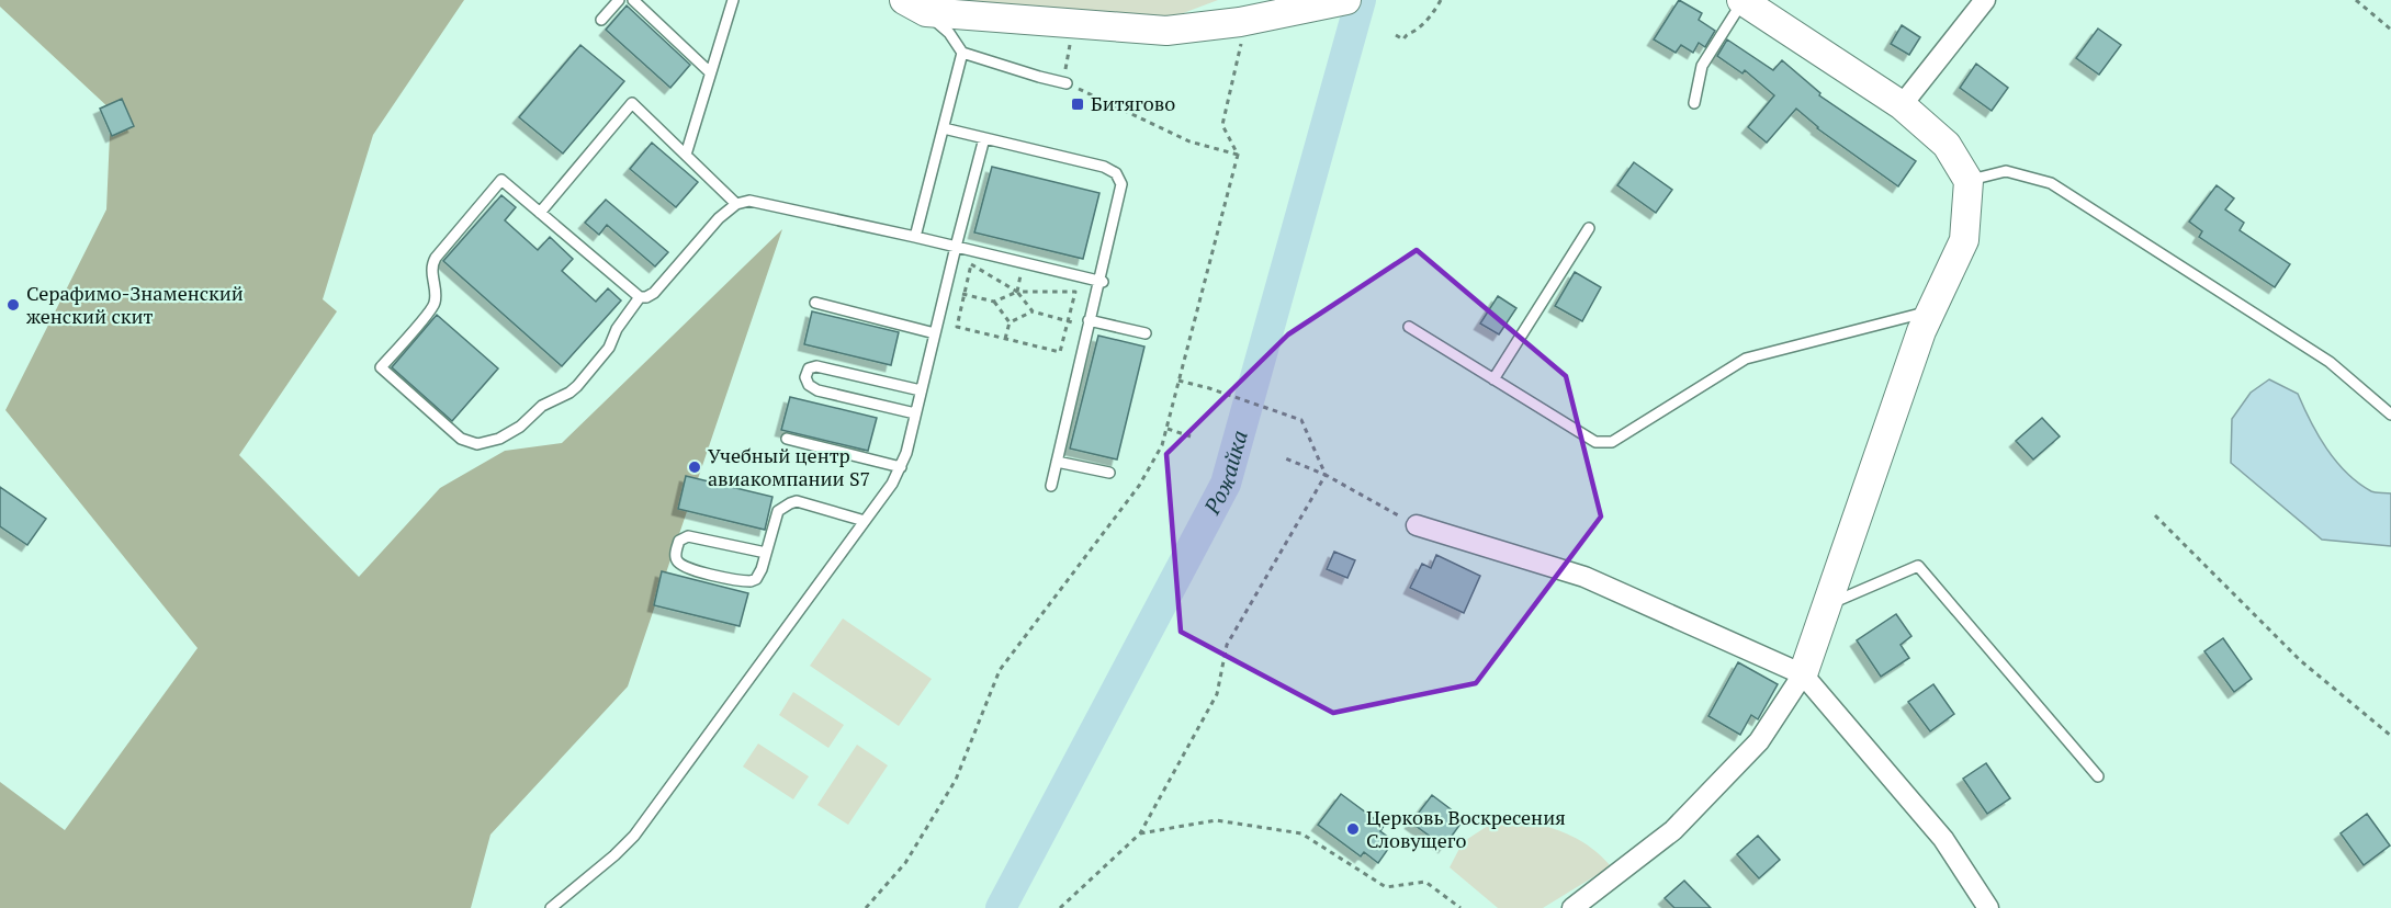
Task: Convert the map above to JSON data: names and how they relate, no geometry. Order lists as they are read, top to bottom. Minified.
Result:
{"water":["Рожайка"],"places":{"transit":["Битягово"],"other":["Серафимо-Знаменский женский скит","Учебный центр авиакомпании S7","Церковь Воскресения Словущего"]}}
